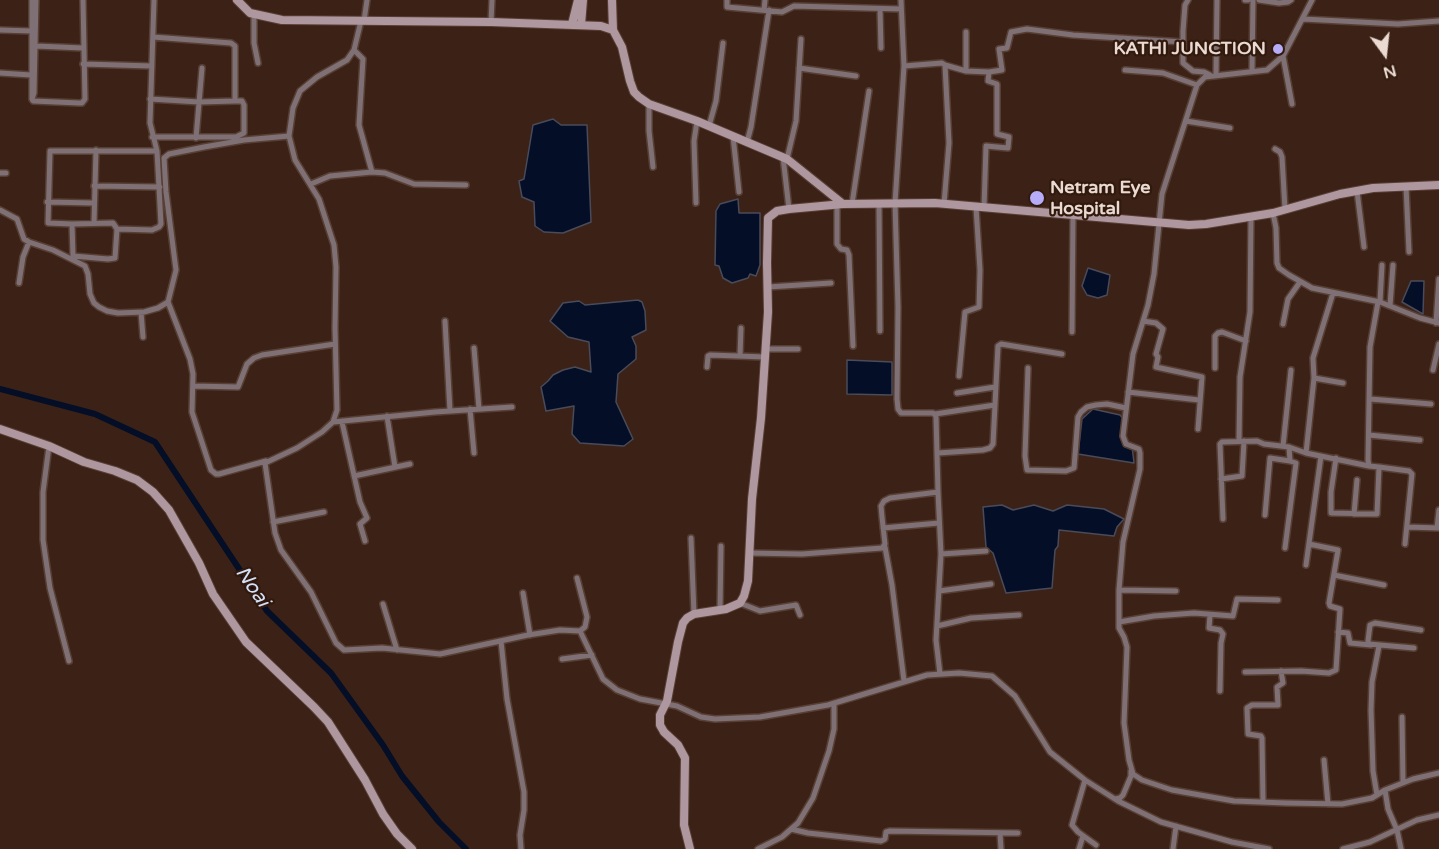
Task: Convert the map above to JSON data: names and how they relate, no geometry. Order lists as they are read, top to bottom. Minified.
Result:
{"water":["Noai"],"places":["KATHI JUNCTION","Netram Eye Hospital"],"north":"bottom"}
